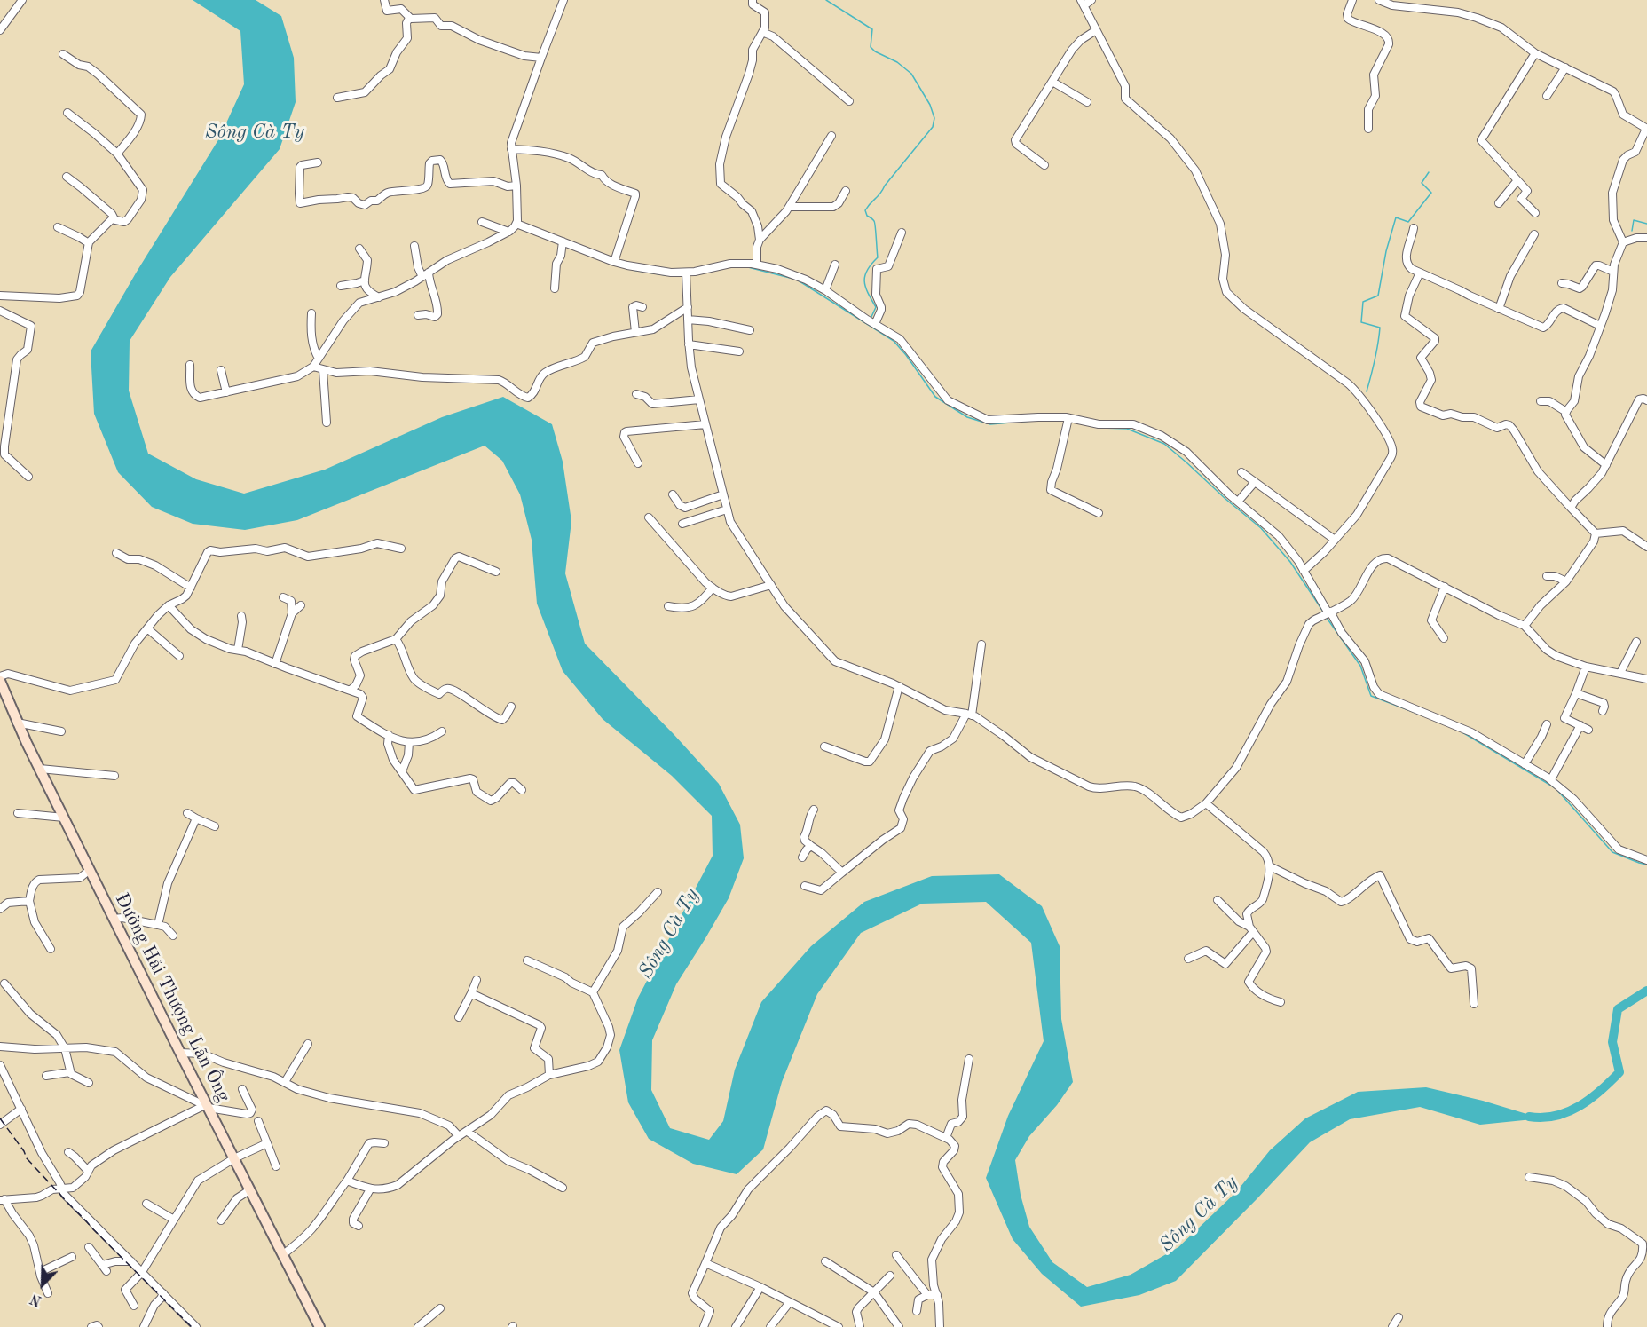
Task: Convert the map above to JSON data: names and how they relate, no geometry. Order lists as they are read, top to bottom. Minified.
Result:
{"streets":{"street":["Đường Hải Thượng Lãn Ông"]},"water":["Sông Cà Ty"],"north":"bottom left"}
